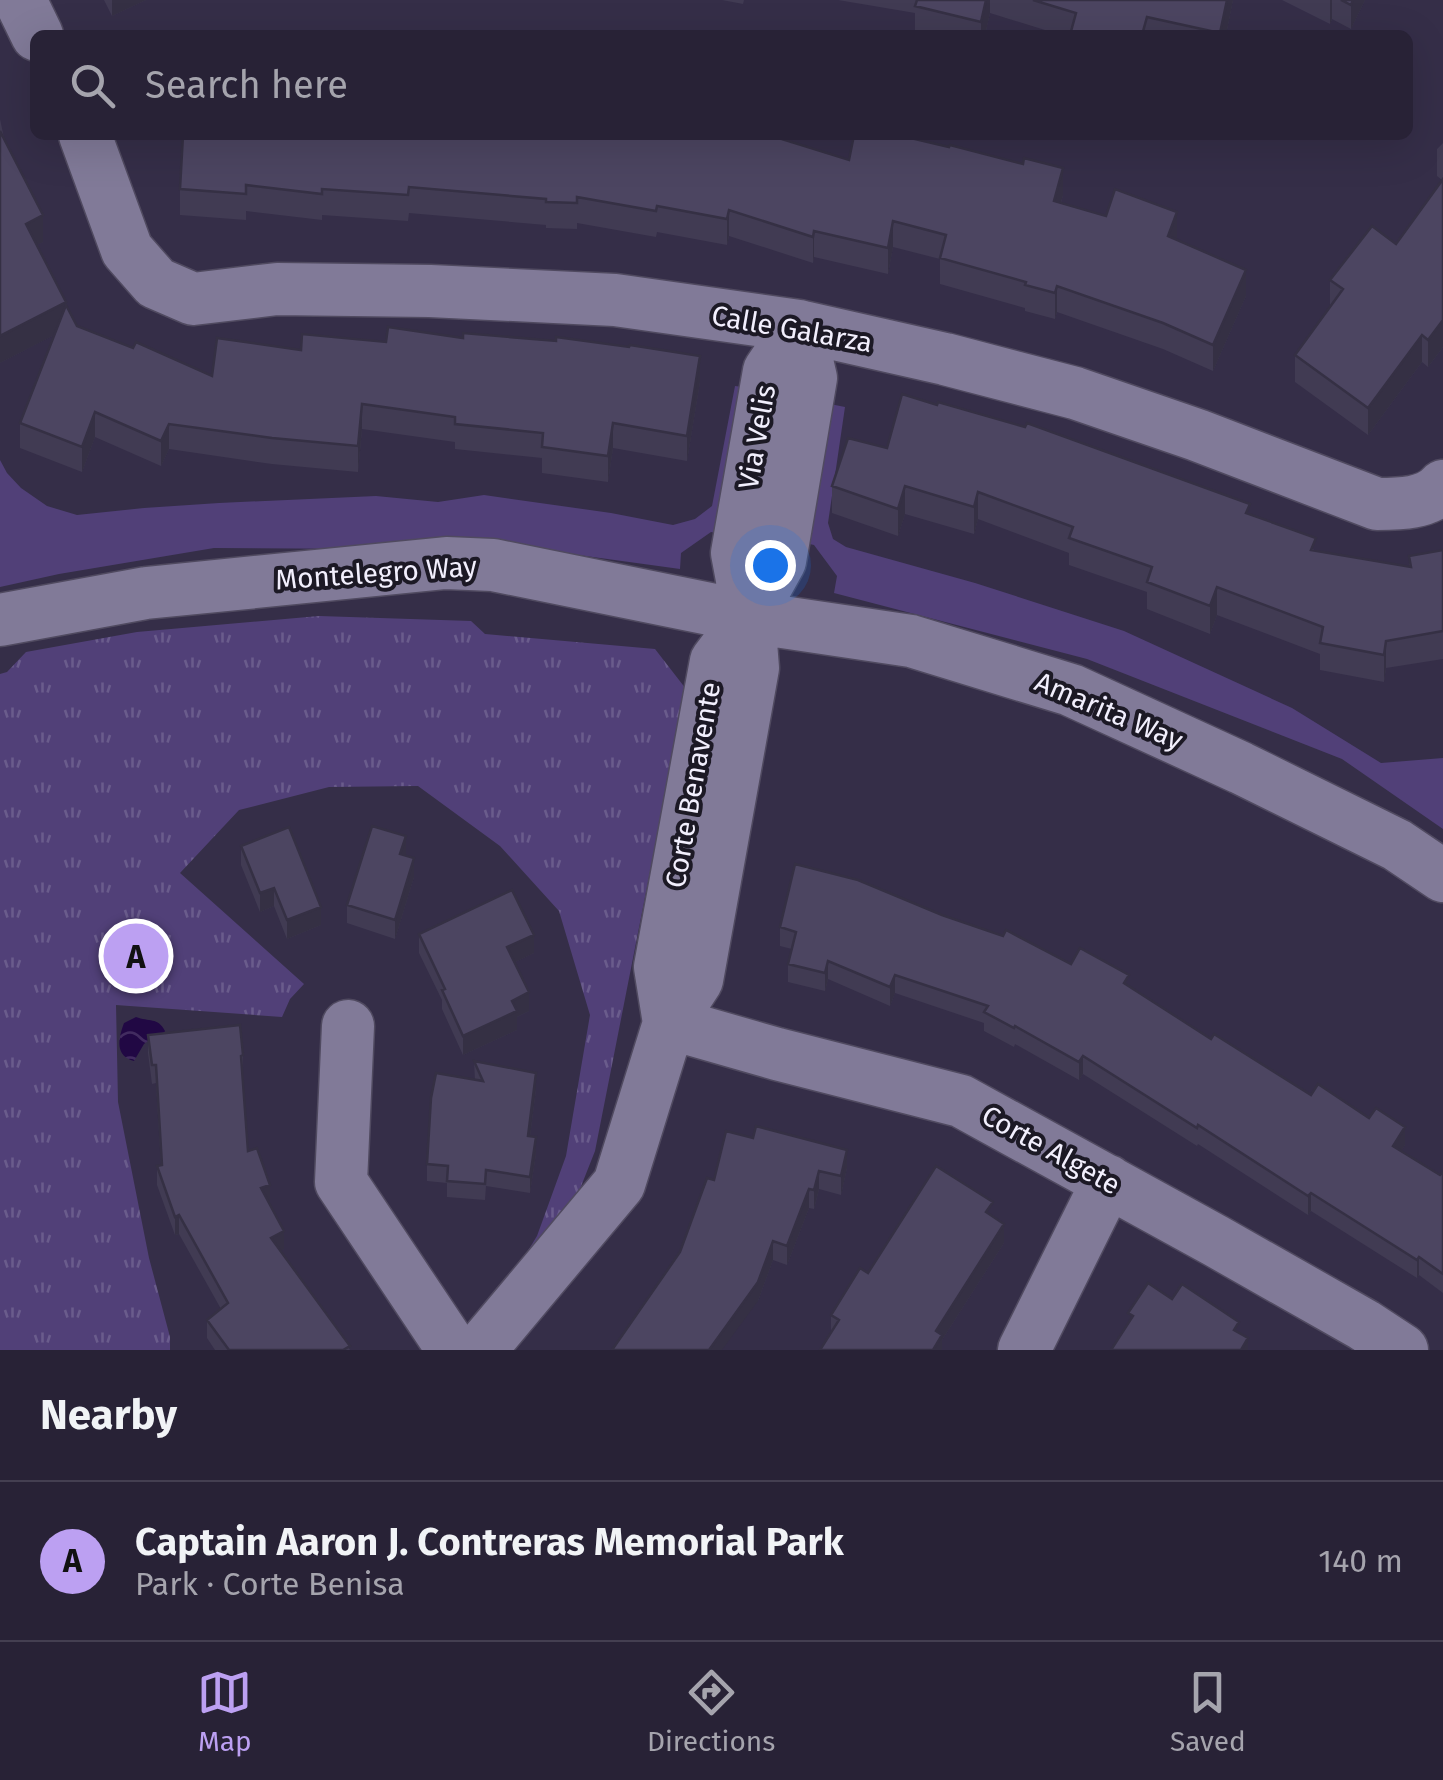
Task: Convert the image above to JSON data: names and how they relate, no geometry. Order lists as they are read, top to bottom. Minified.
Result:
{"streets":{"street":["Calle Galarza","Via Velis","Montelegro Way","Amarita Way","Corte Benavente","Corte Algete"]},"crossings":[["Calle Galarza","Via Velis"],["Via Velis","Montelegro Way"],["Via Velis","Amarita Way"],["Via Velis","Corte Benavente"],["Montelegro Way","Amarita Way"],["Montelegro Way","Corte Benavente"],["Amarita Way","Corte Benavente"],["Corte Benavente","Corte Algete"]],"page":{"search":"Search here","pins":"A","heading":"Nearby","list":[{"mark":"A","name":"Captain Aaron J. Contreras Memorial Park","note":"Park · Corte Benisa","value":"140 m"}],"nav":["Map","Directions","Saved"]}}
